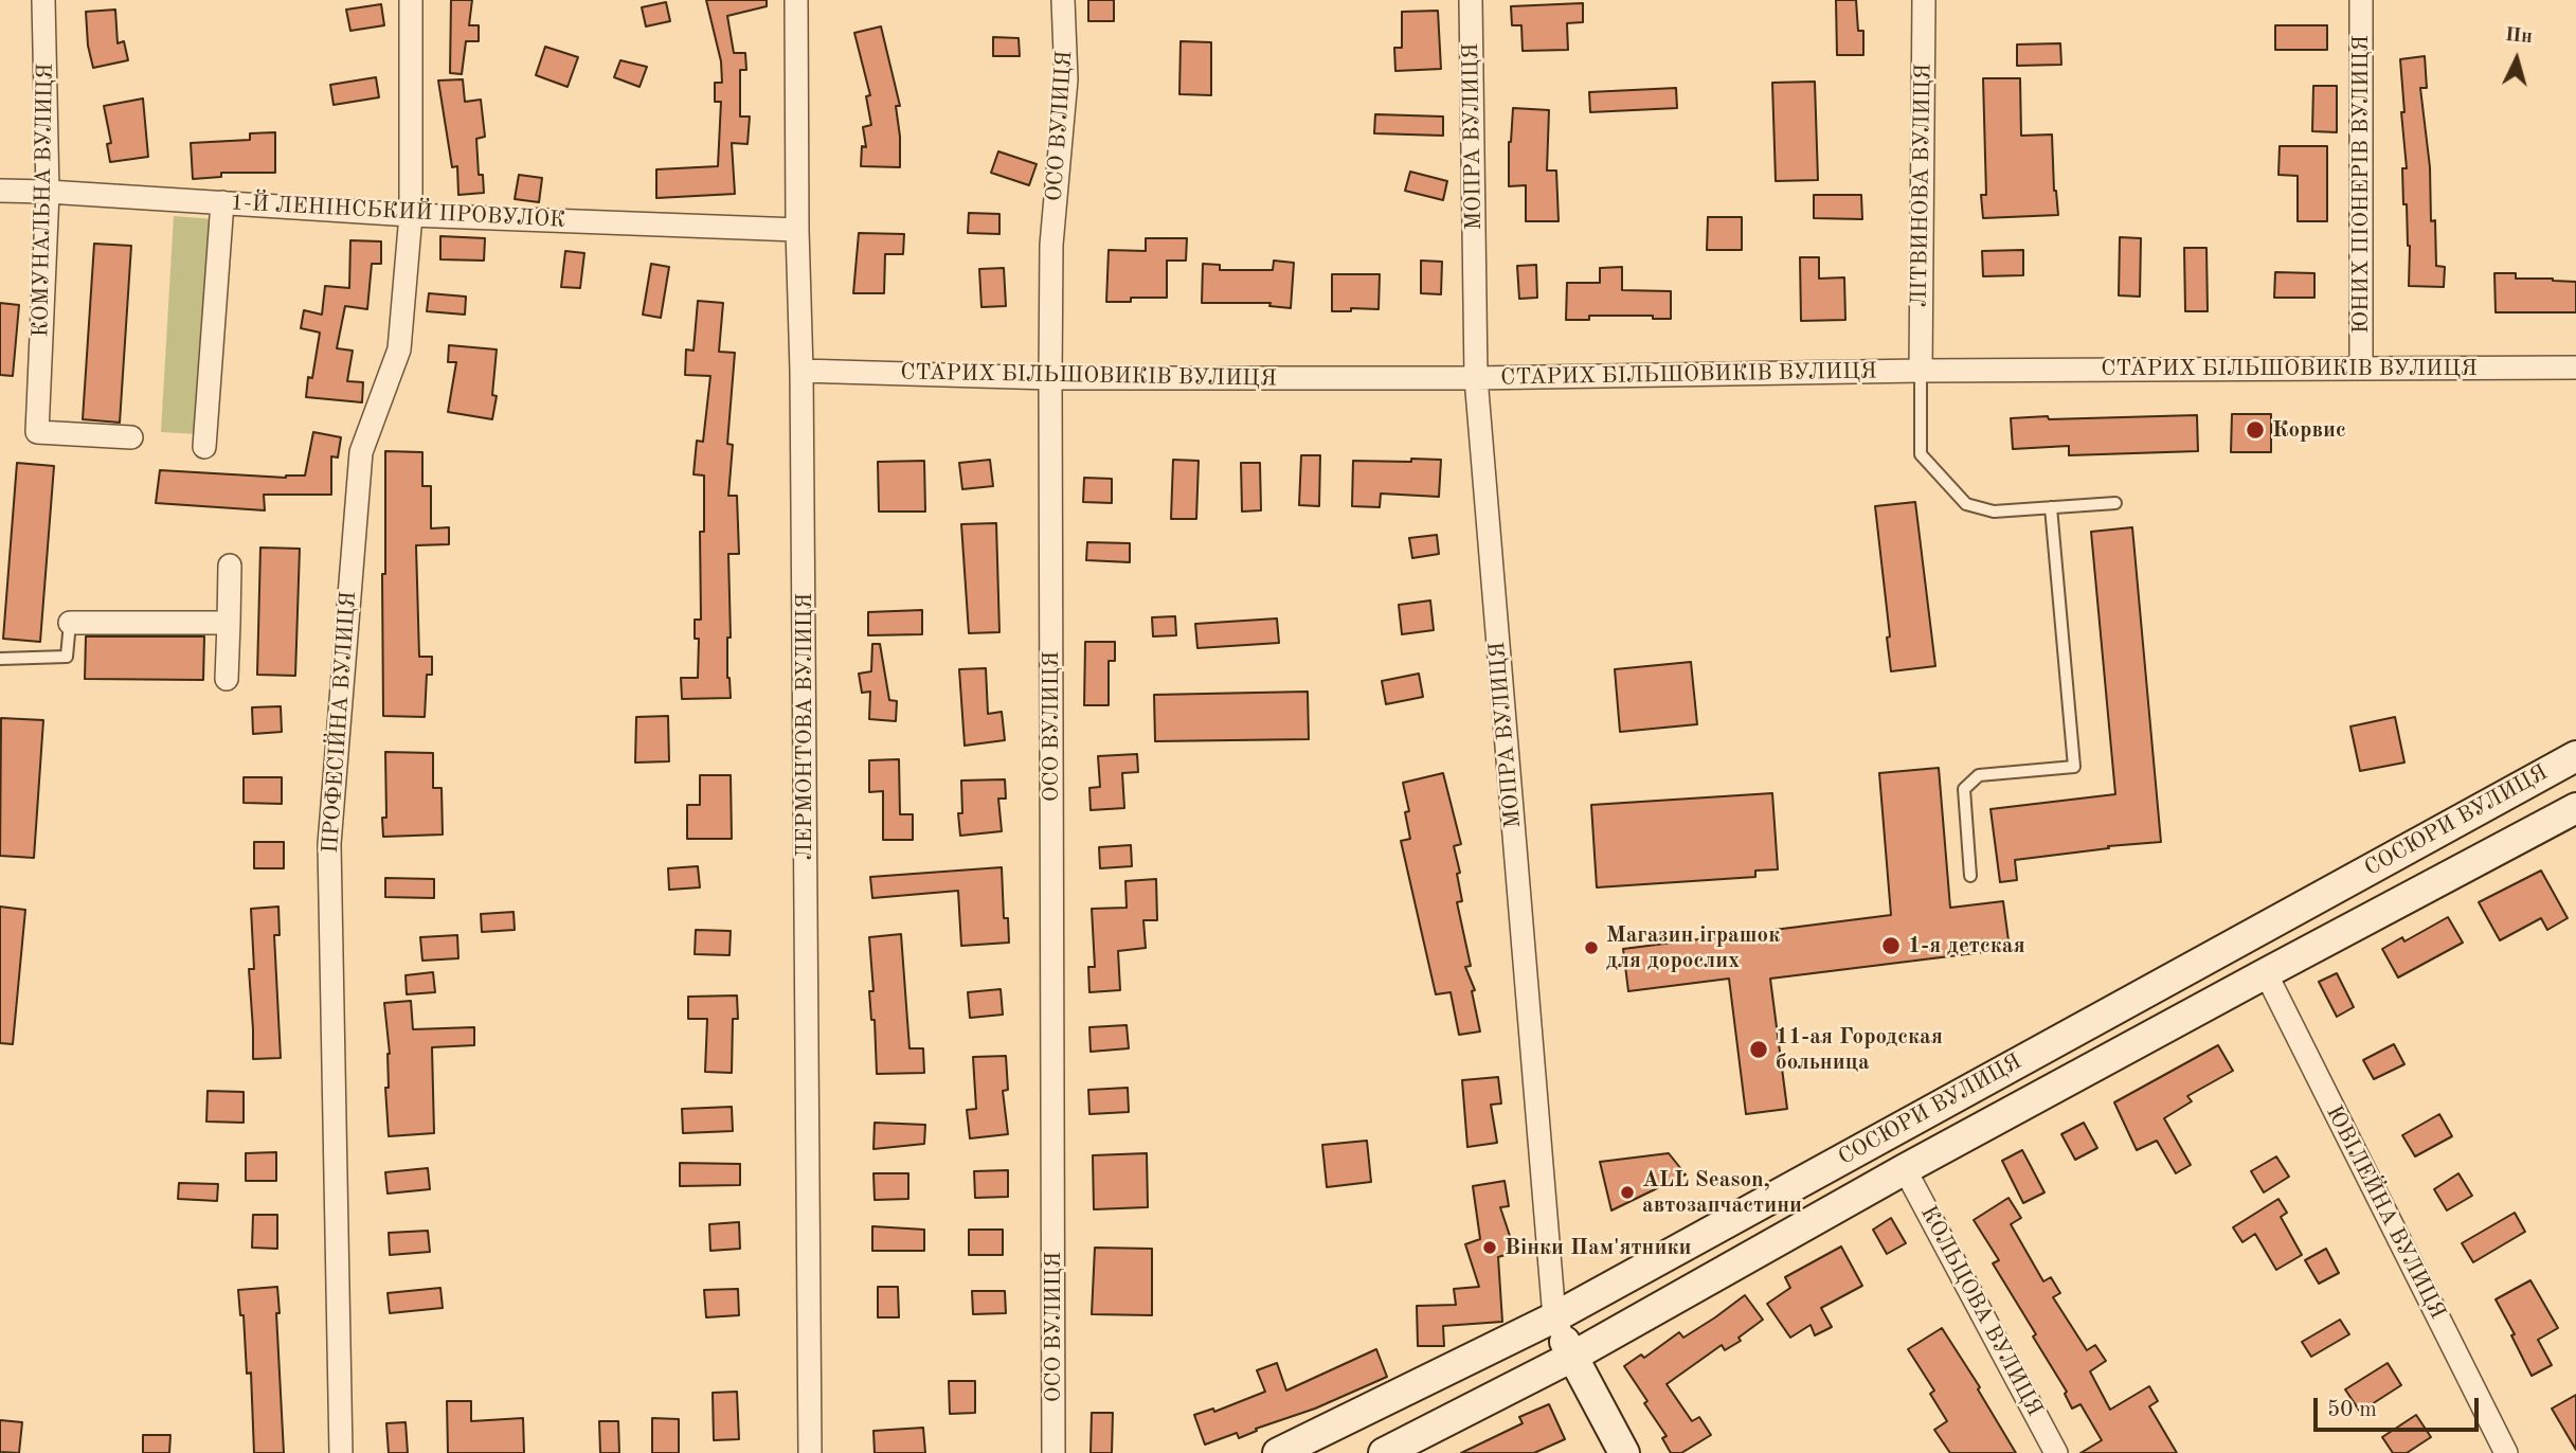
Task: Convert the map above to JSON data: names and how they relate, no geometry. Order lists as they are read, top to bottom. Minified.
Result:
{"streets":{"street":["ОСО ВУЛИЦЯ","МОПРА ВУЛИЦЯ","ЮНИХ ПІОНЕРІВ ВУЛИЦЯ","ЛІТВИНОВА ВУЛИЦЯ","КОМУНАЛЬНА ВУЛИЦЯ","1-Й ЛЕНІНСЬКИЙ ПРОВУЛОК","СТАРИХ БІЛЬШОВИКІВ ВУЛИЦЯ","ПРОФЕСІЙНА ВУЛИЦЯ","ЛЕРМОНТОВА ВУЛИЦЯ","СОСЮРИ ВУЛИЦЯ","ЮВІЛЕЙНА ВУЛИЦЯ","КОЛЬЦОВА ВУЛИЦЯ"]},"crossings":[["ОСО ВУЛИЦЯ","СТАРИХ БІЛЬШОВИКІВ ВУЛИЦЯ"],["МОПРА ВУЛИЦЯ","СТАРИХ БІЛЬШОВИКІВ ВУЛИЦЯ"],["МОПРА ВУЛИЦЯ","СОСЮРИ ВУЛИЦЯ"],["ЮНИХ ПІОНЕРІВ ВУЛИЦЯ","СТАРИХ БІЛЬШОВИКІВ ВУЛИЦЯ"],["ЛІТВИНОВА ВУЛИЦЯ","СТАРИХ БІЛЬШОВИКІВ ВУЛИЦЯ"],["КОМУНАЛЬНА ВУЛИЦЯ","1-Й ЛЕНІНСЬКИЙ ПРОВУЛОК"],["1-Й ЛЕНІНСЬКИЙ ПРОВУЛОК","ПРОФЕСІЙНА ВУЛИЦЯ"],["1-Й ЛЕНІНСЬКИЙ ПРОВУЛОК","ЛЕРМОНТОВА ВУЛИЦЯ"],["СТАРИХ БІЛЬШОВИКІВ ВУЛИЦЯ","ЛЕРМОНТОВА ВУЛИЦЯ"],["СОСЮРИ ВУЛИЦЯ","ЮВІЛЕЙНА ВУЛИЦЯ"],["СОСЮРИ ВУЛИЦЯ","КОЛЬЦОВА ВУЛИЦЯ"]],"places":["Корвис","1-я детская","Магазин іграшок для дорослих","11-ая Городская больница","ALL Season, автозапчастини","Вінки Пам'ятники"],"scale_bar":"50 m","north":"top"}
